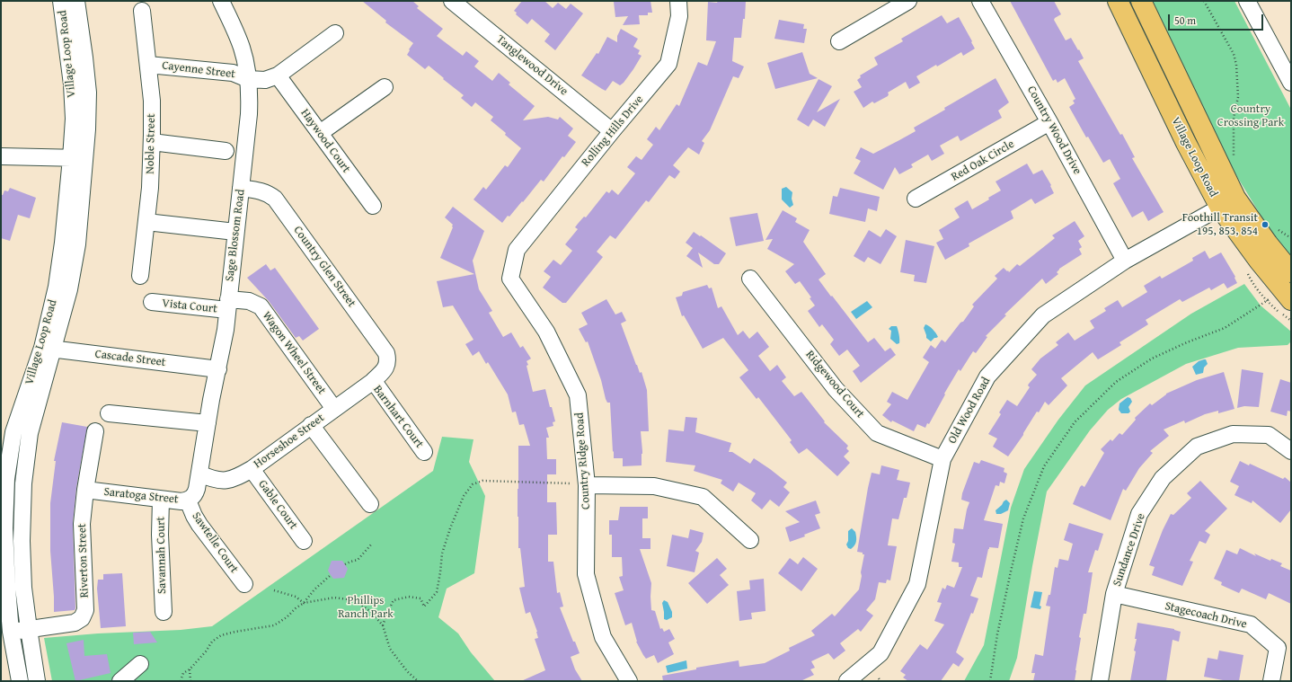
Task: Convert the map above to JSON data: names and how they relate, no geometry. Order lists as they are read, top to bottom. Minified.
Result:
{"streets":{"main road":["Village Loop Road"],"street":["Tanglewood Drive","Cayenne Street","Country Wood Drive","Rolling Hills Drive","Haywood Court","Noble Street","Red Oak Circle","Sage Blossom Road","Country Glen Street","Vista Court","Wagon Wheel Street","Cascade Street","Ridgewood Court","Old Wood Road","Barnhart Court","Horseshoe Street","Country Ridge Road","Saratoga Street","Gable Court","Sawtelle Court","Sundance Drive","Savannah Court","Riverton Street","Stagecoach Drive"]},"crossings":[["Village Loop Road","Cascade Street"],["Village Loop Road","Old Wood Road"],["Village Loop Road","Riverton Street"],["Tanglewood Drive","Rolling Hills Drive"],["Cayenne Street","Noble Street"],["Cayenne Street","Sage Blossom Road"],["Country Wood Drive","Red Oak Circle"],["Country Wood Drive","Old Wood Road"],["Rolling Hills Drive","Country Ridge Road"],["Sage Blossom Road","Country Glen Street"],["Sage Blossom Road","Vista Court"],["Sage Blossom Road","Wagon Wheel Street"],["Sage Blossom Road","Cascade Street"],["Sage Blossom Road","Horseshoe Street"],["Sage Blossom Road","Saratoga Street"],["Country Glen Street","Barnhart Court"],["Vista Court","Wagon Wheel Street"],["Wagon Wheel Street","Horseshoe Street"],["Ridgewood Court","Old Wood Road"],["Barnhart Court","Horseshoe Street"],["Horseshoe Street","Saratoga Street"],["Horseshoe Street","Gable Court"],["Saratoga Street","Sawtelle Court"],["Saratoga Street","Savannah Court"],["Saratoga Street","Riverton Street"],["Sundance Drive","Stagecoach Drive"]],"parks":["Country Crossing Park","Phillips Ranch Park"],"places":["Foothill Transit 195, 853, 854"],"scale_bar":"50 m"}
